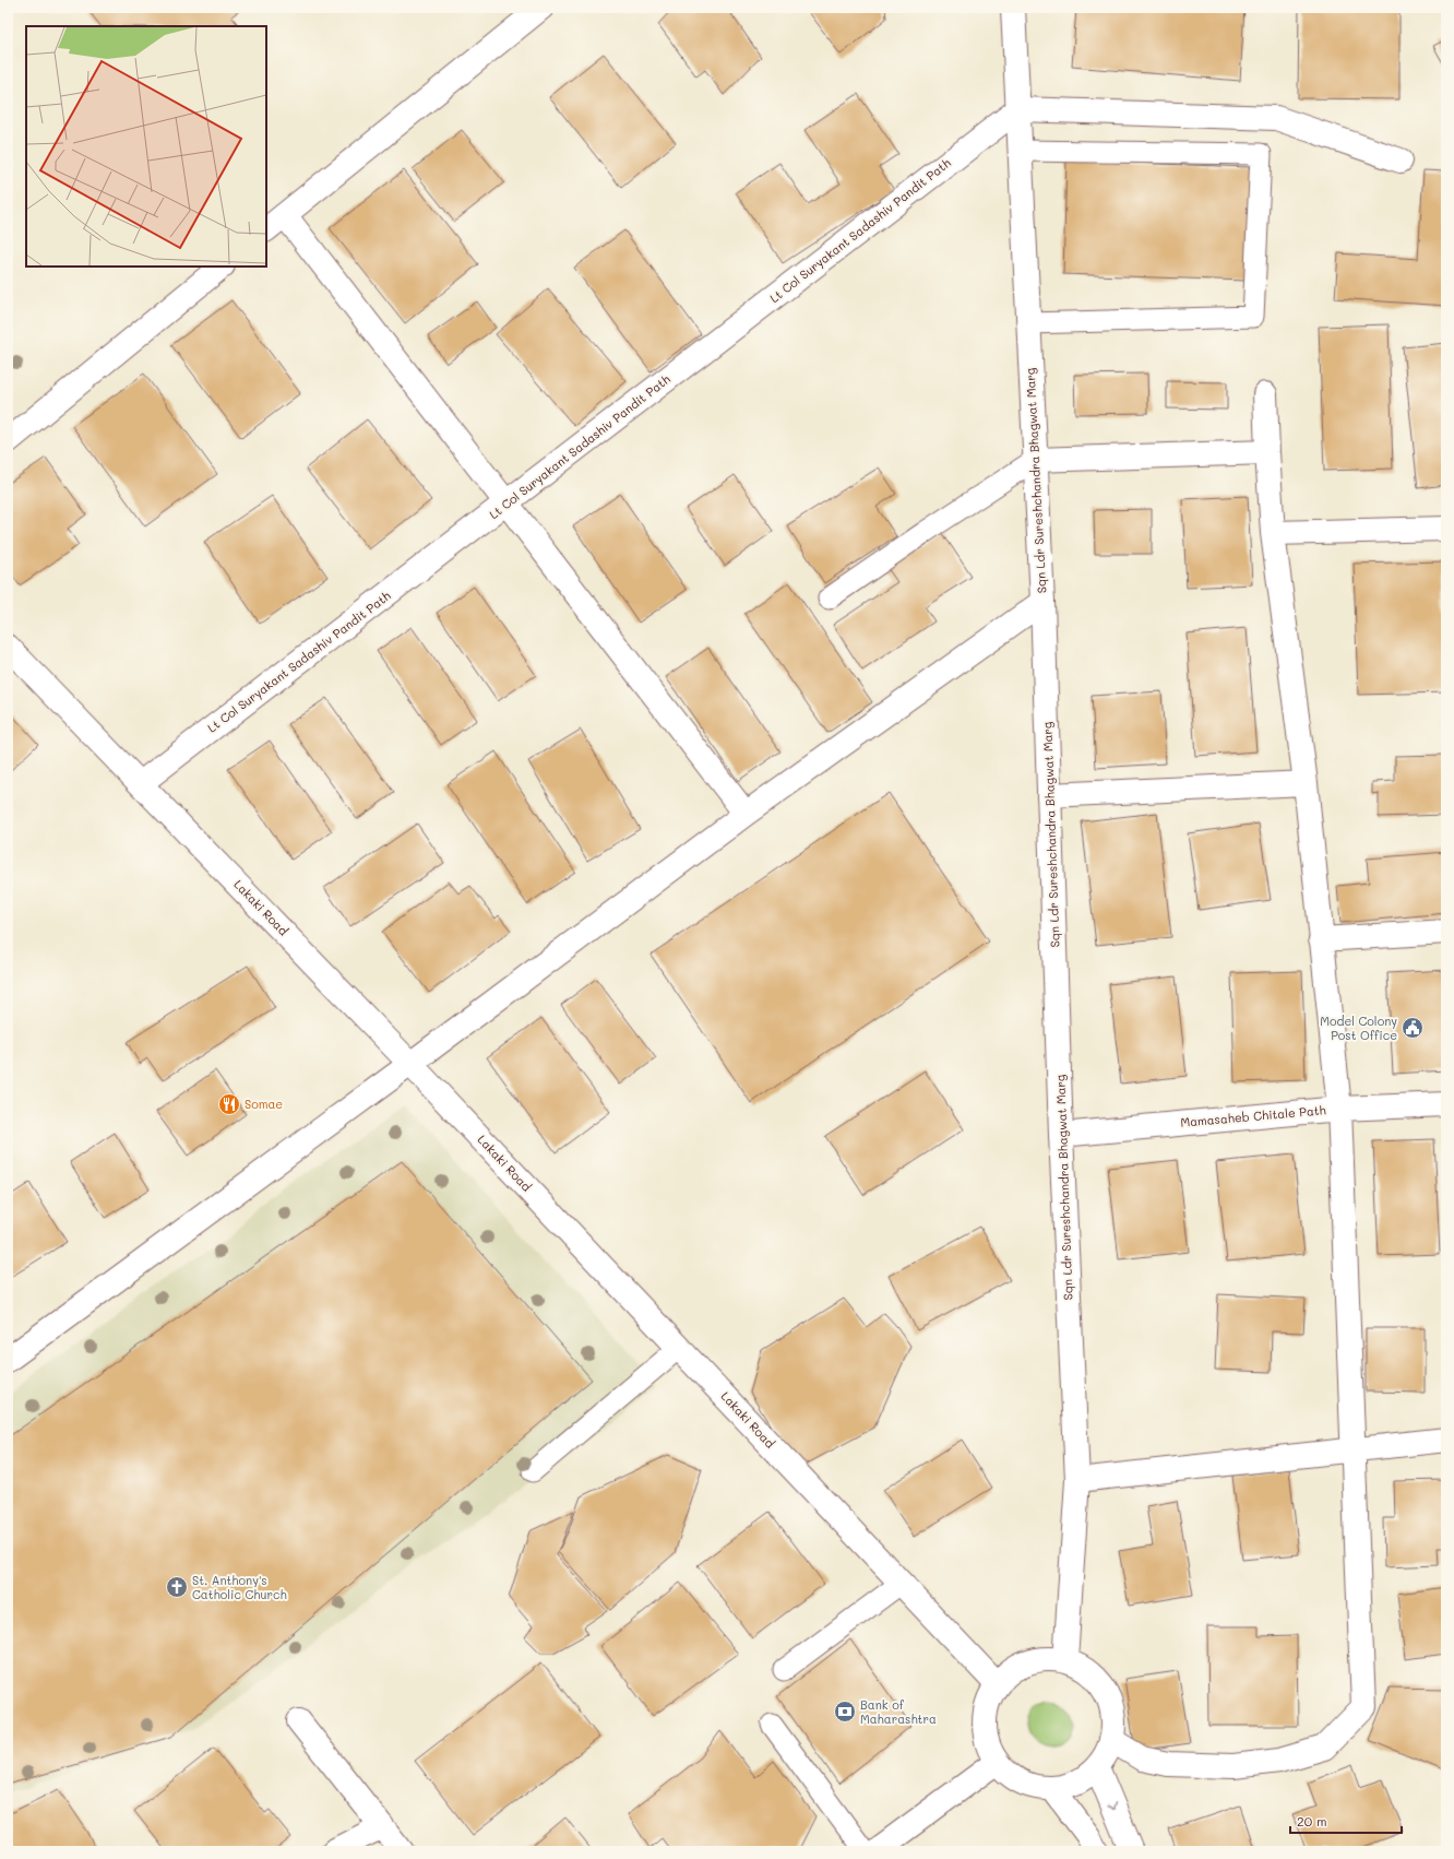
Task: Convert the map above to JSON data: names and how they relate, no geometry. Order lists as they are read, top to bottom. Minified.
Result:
{"streets":{"street":["Lt Col Suryakant Sadashiv Pandit Path","Sqn Ldr Sureshchandra Bhagwat Marg","Lakaki Road","Mamasaheb Chitale Path"]},"crossings":[["Lt Col Suryakant Sadashiv Pandit Path","Sqn Ldr Sureshchandra Bhagwat Marg"],["Lt Col Suryakant Sadashiv Pandit Path","Lakaki Road"],["Sqn Ldr Sureshchandra Bhagwat Marg","Lakaki Road"],["Sqn Ldr Sureshchandra Bhagwat Marg","Mamasaheb Chitale Path"]],"places":{"public building":["Model Colony Post Office"],"restaurant":["Somae"],"church":["St. Anthony's Catholic Church"],"bank":["Bank of Maharashtra"]},"scale_bar":"20 m"}
